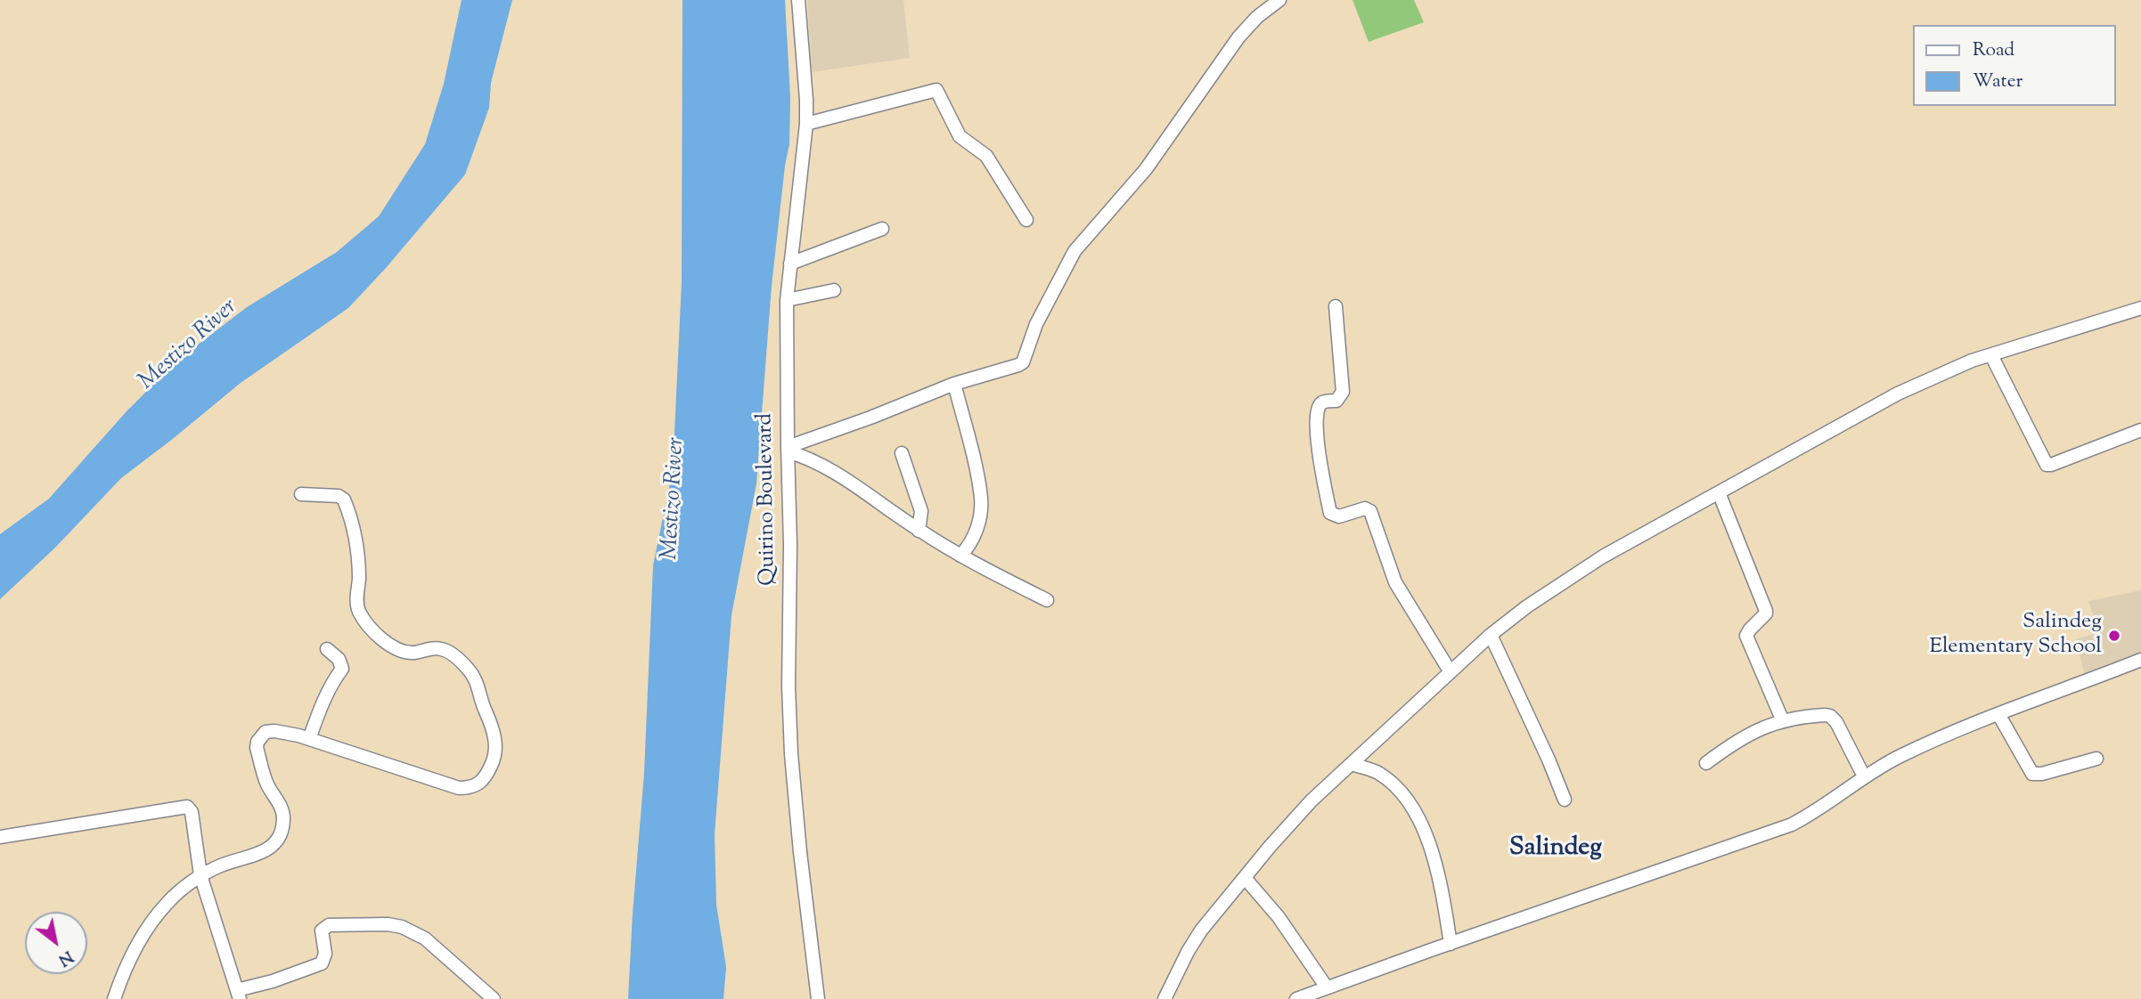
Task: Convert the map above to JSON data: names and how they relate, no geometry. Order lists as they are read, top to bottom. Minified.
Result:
{"streets":{"street":["Quirino Boulevard"]},"districts":["Salindeg"],"water":["Mestizo River"],"places":["Salindeg Elementary School"],"legend":["Road","Water"],"north":"bottom right"}
